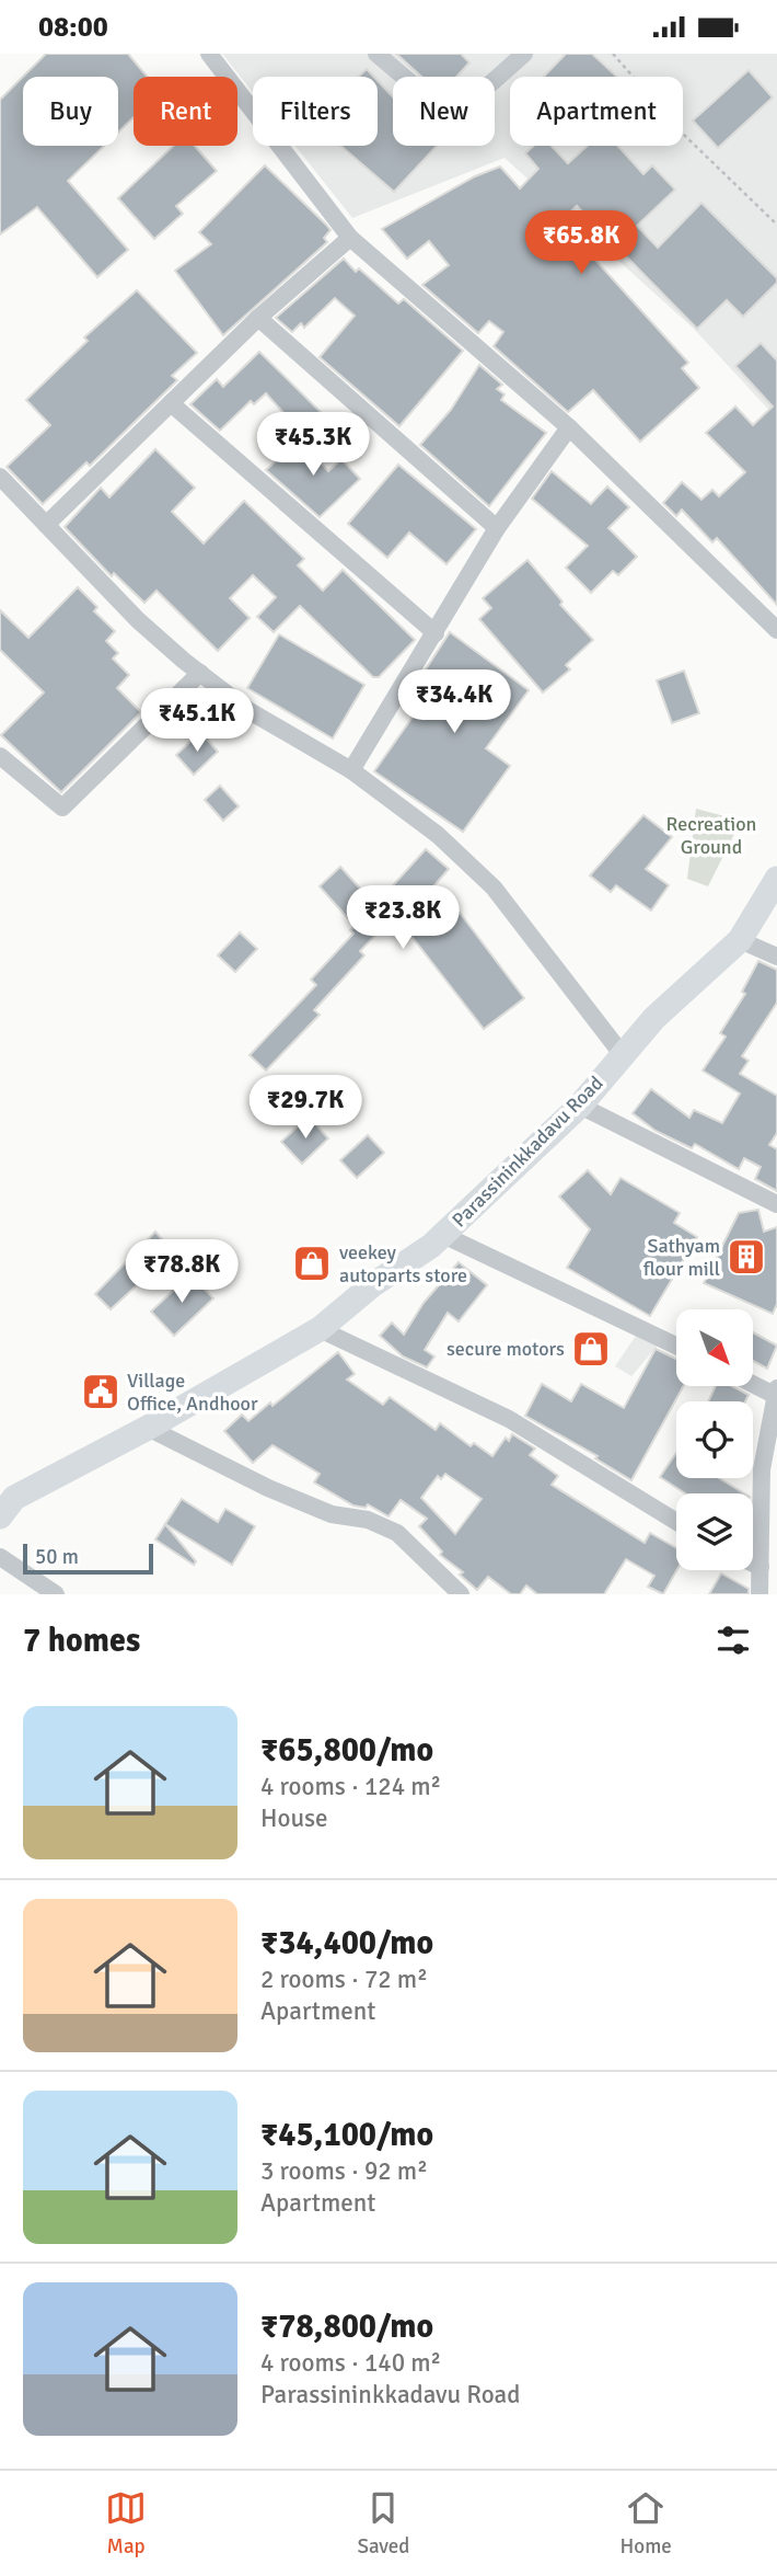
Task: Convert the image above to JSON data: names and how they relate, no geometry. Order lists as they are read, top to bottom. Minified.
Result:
{"streets":{"main road":["Parassininkkadavu Road"]},"parks":["Recreation Ground"],"places":{"building":["Sathyam flour mill"],"shop":["veekey autoparts store","secure motors"],"public building":["Village Office, Andhoor"]},"scale_bar":"50 m","north":"bottom right","page":{"status":"08:00","chip":["Buy","Rent","Filters","New","Apartment"],"price":["₹65.8K","₹45.3K","₹34.4K","₹45.1K","₹23.8K","₹29.7K","₹78.8K"],"scale":"50 m","heading":"7 homes","list":[{"name":"₹65,800/mo","note":"4 rooms · 124 m² · House"},{"name":"₹34,400/mo","note":"2 rooms · 72 m² · Apartment"},{"name":"₹45,100/mo","note":"3 rooms · 92 m² · Apartment"},{"name":"₹78,800/mo","note":"4 rooms · 140 m² · Parassininkkadavu Road"}],"tabs":["Map","Saved","Home"]}}
